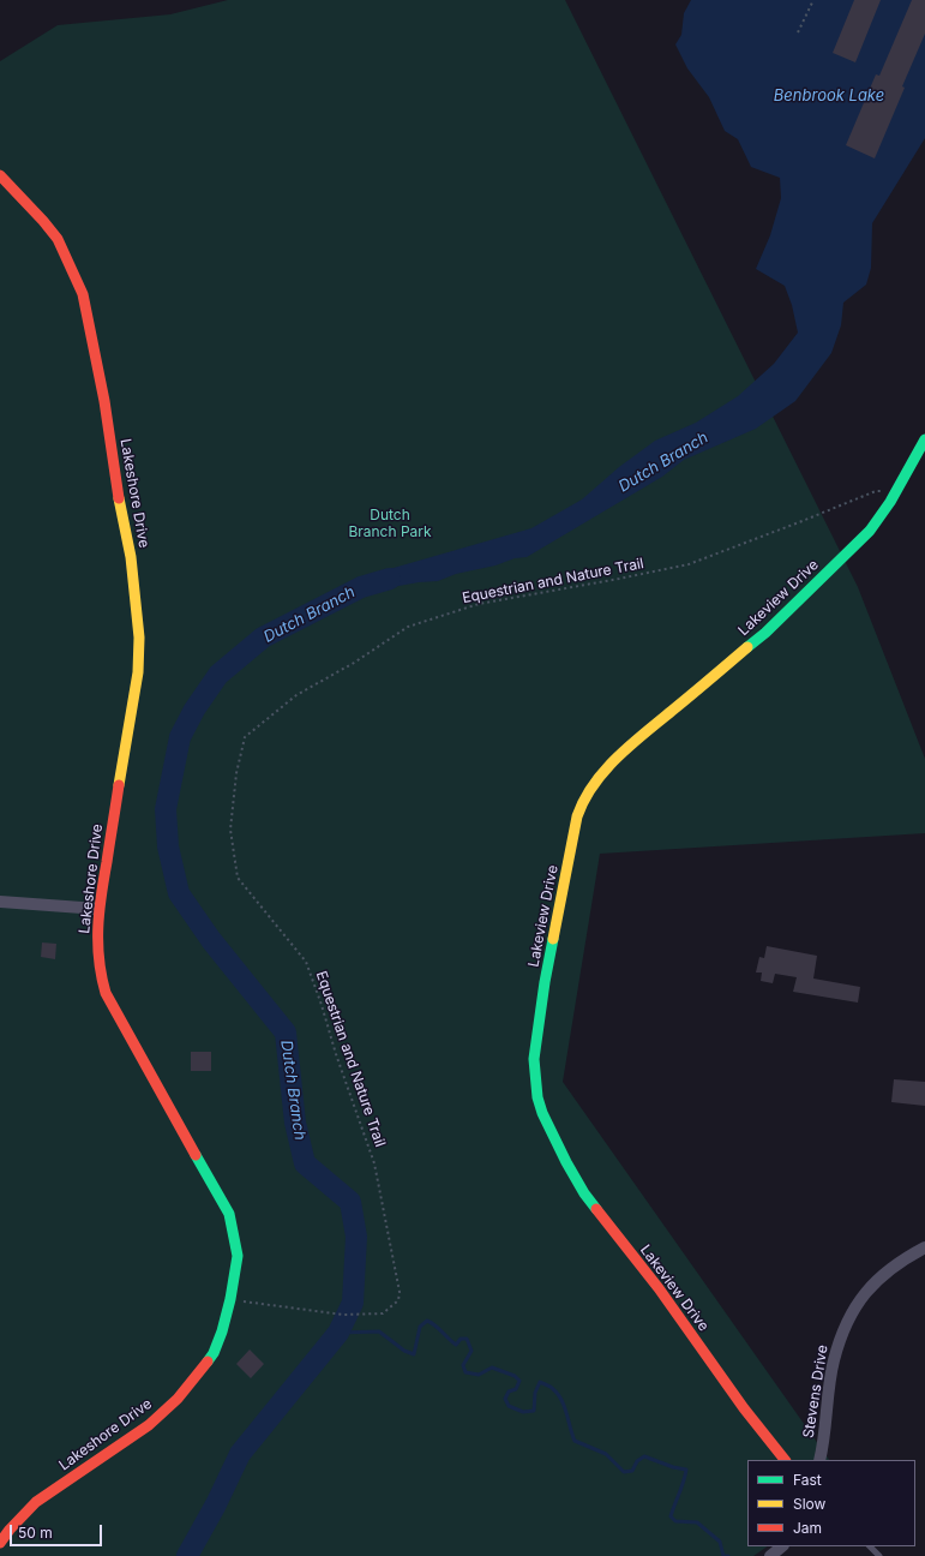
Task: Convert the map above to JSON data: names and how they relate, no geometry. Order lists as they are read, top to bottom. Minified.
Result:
{"streets":{"street":["Lakeshore Drive","Lakeview Drive","Stevens Drive"],"path":["Equestrian and Nature Trail"]},"crossings":[["Lakeshore Drive","Equestrian and Nature Trail"],["Equestrian and Nature Trail","Lakeview Drive"]],"water":["Benbrook Lake","Dutch Branch"],"parks":["Dutch Branch Park"],"legend":["Fast","Slow","Jam"],"scale_bar":"50 m"}
